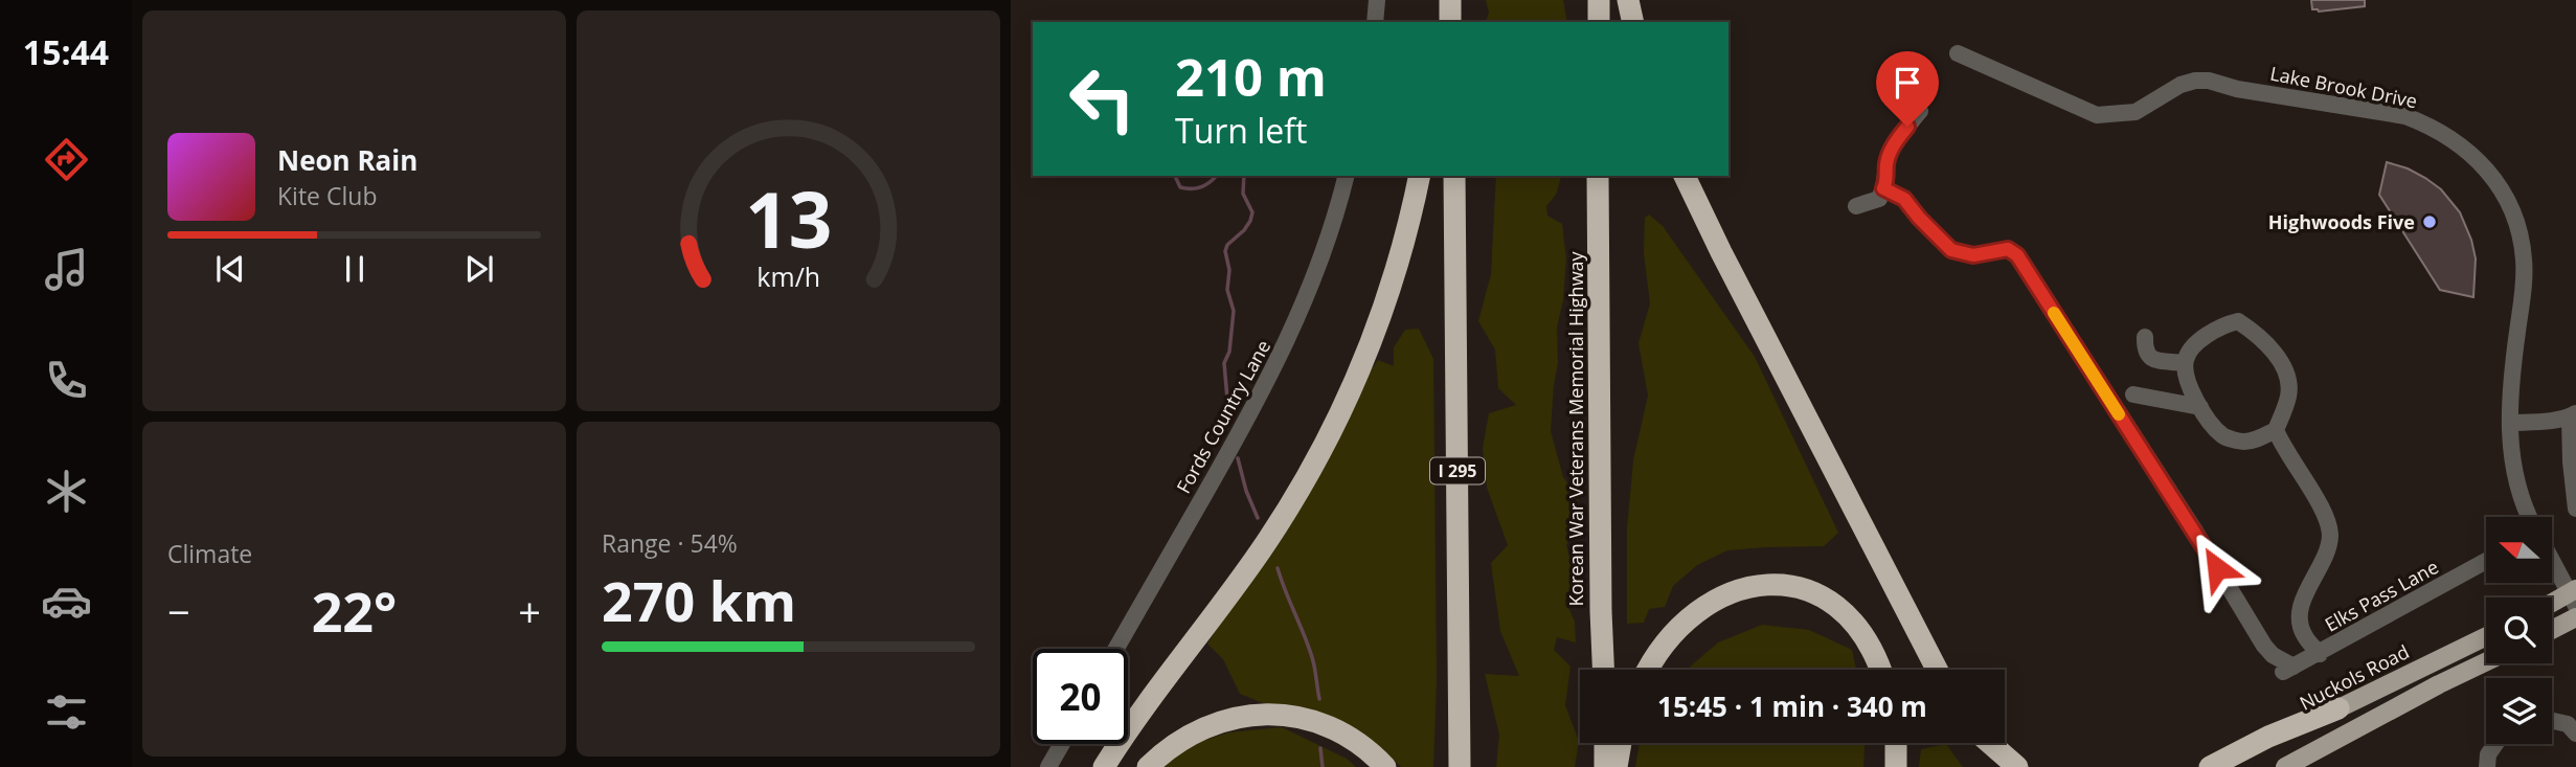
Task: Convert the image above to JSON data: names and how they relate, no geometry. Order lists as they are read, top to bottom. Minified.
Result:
{"streets":{"highway":["Korean War Veterans Memorial Highway","I 295"],"main road":["Nuckols Road"],"street":["Lake Brook Drive","Fords Country Lane","Elks Pass Lane"]},"places":["Highwoods Five"],"north":"left","page":{"tabs":"15:44","turn":["210 m","Turn left"],"song":["Neon Rain","Kite Club"],"tile":["Climate",["Range · 54%","270 km"]],"heat":["−","22°","+"],"limit":"20","trip":"15:45 · 1 min · 340 m","gauge":["13","km/h"]}}
